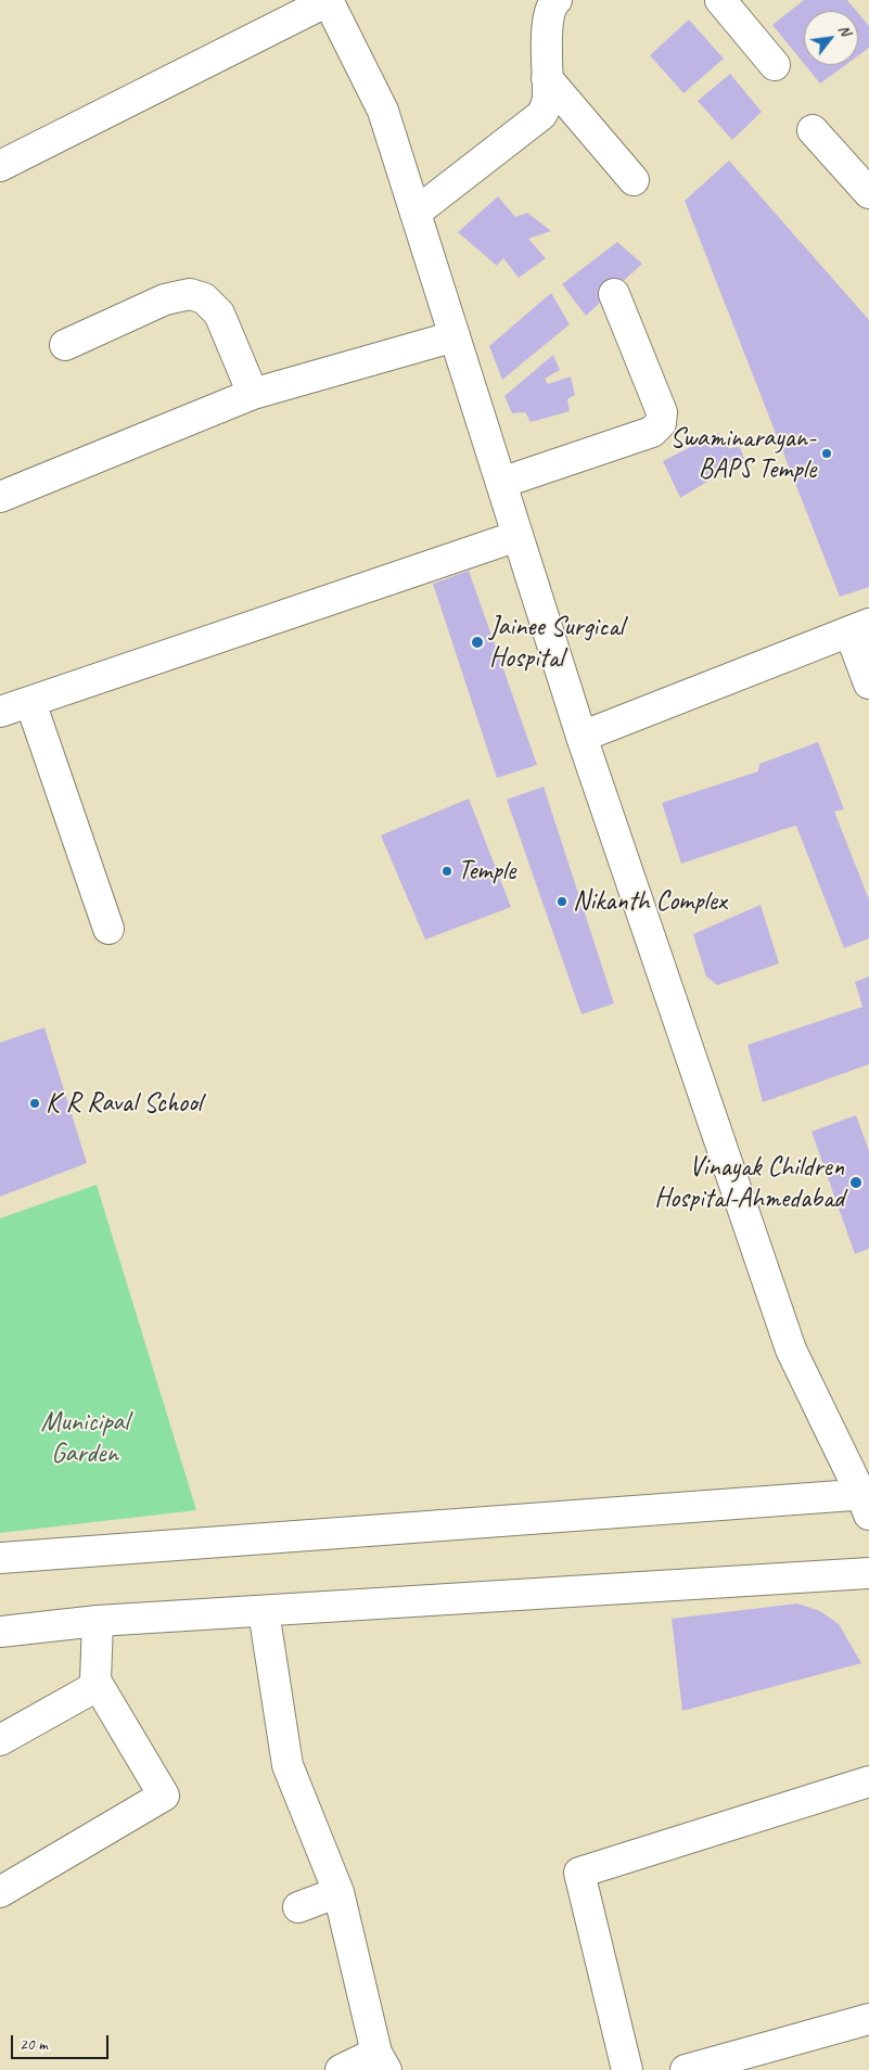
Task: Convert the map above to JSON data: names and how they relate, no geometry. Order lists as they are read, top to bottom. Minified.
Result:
{"parks":["Municipal Garden"],"places":["Swaminarayan- BAPS Temple","Jainee Surgical Hospital","Temple","Nikanth Complex","K R Raval School","Vinayak Children Hospital-Ahmedabad"],"scale_bar":"20 m","north":"top right"}
